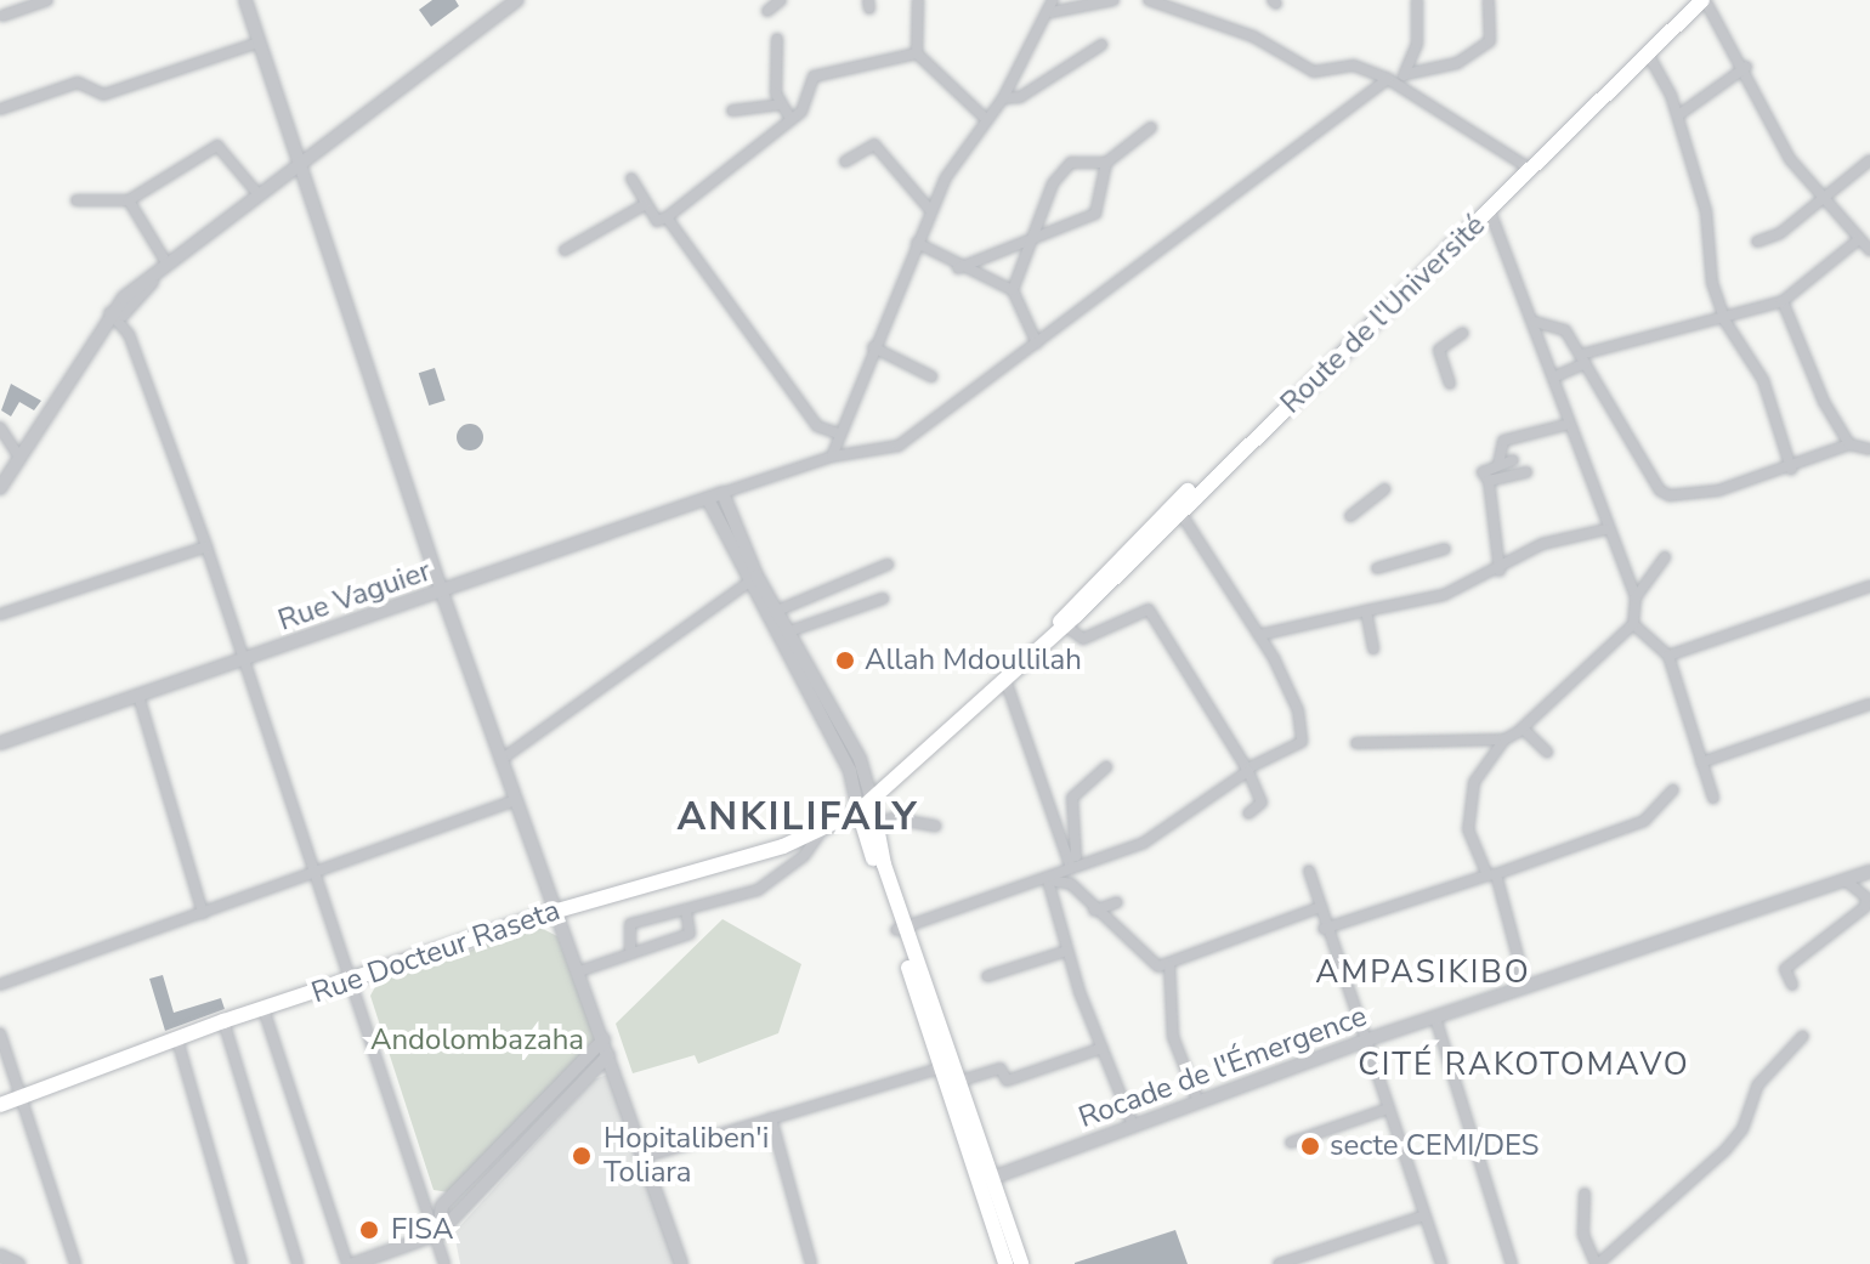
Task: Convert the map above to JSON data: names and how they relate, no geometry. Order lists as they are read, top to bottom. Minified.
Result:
{"streets":{"main road":["Route de l'Université","Rue Docteur Raseta"],"street":["Rue Vaguier","Rocade de l'Émergence"]},"crossings":[["Route de l'Université","Rue Docteur Raseta"]],"districts":["ANKILIFALY","AMPASIKIBO","CITÉ RAKOTOMAVO"],"parks":["Andolombazaha"],"places":["Allah Mdoullilah","secte CEMI/DES","Hopitaliben'i Toliara","FISA"]}
